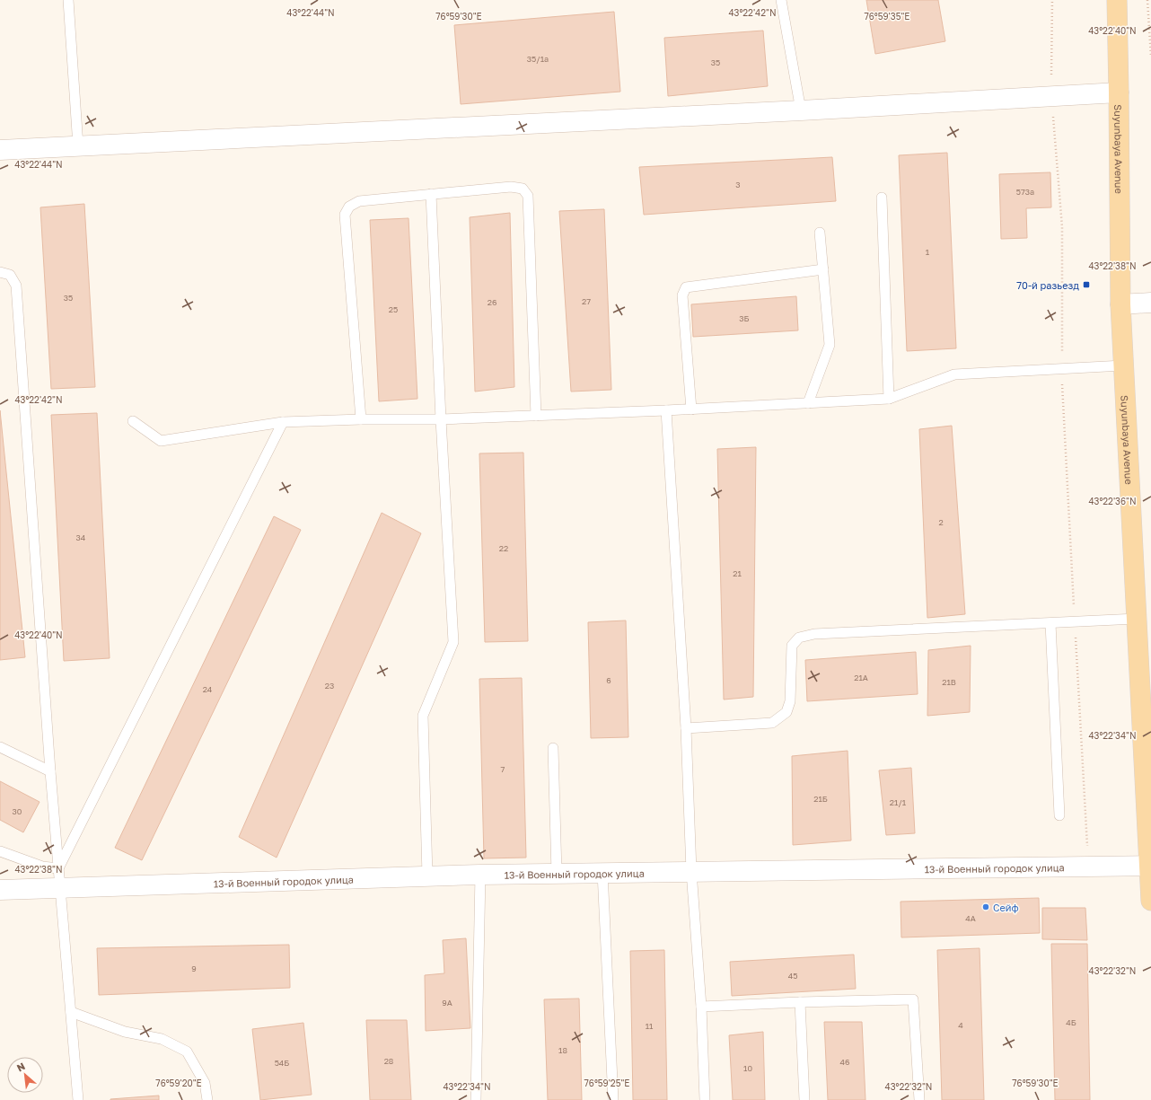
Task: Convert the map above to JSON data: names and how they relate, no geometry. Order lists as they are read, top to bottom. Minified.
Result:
{"streets":{"main road":["Suyunbaya Avenue"],"street":["13-й Военный городок улица"]},"crossings":[["Suyunbaya Avenue","13-й Военный городок улица"]],"places":{"transit":["70-й разьезд"],"other":["Сейф"]},"house_numbers":["35/1а","35","3","573а","1","35","27","26","25","3Б","2","34","22","21","21А","6","21В","23","24","7","21Б","21/1","30","4А","9","45","9А","4Б","4","11","18","28","46","54Б","10"],"north":"top left","coordinates":["43°22'44\"N","43°22'42\"N","76°59'30\"E","76°59'35\"E","43°22'40\"N","43°22'38\"N","43°22'36\"N","43°22'34\"N","43°22'32\"N","76°59'20\"E","76°59'25\"E"]}
